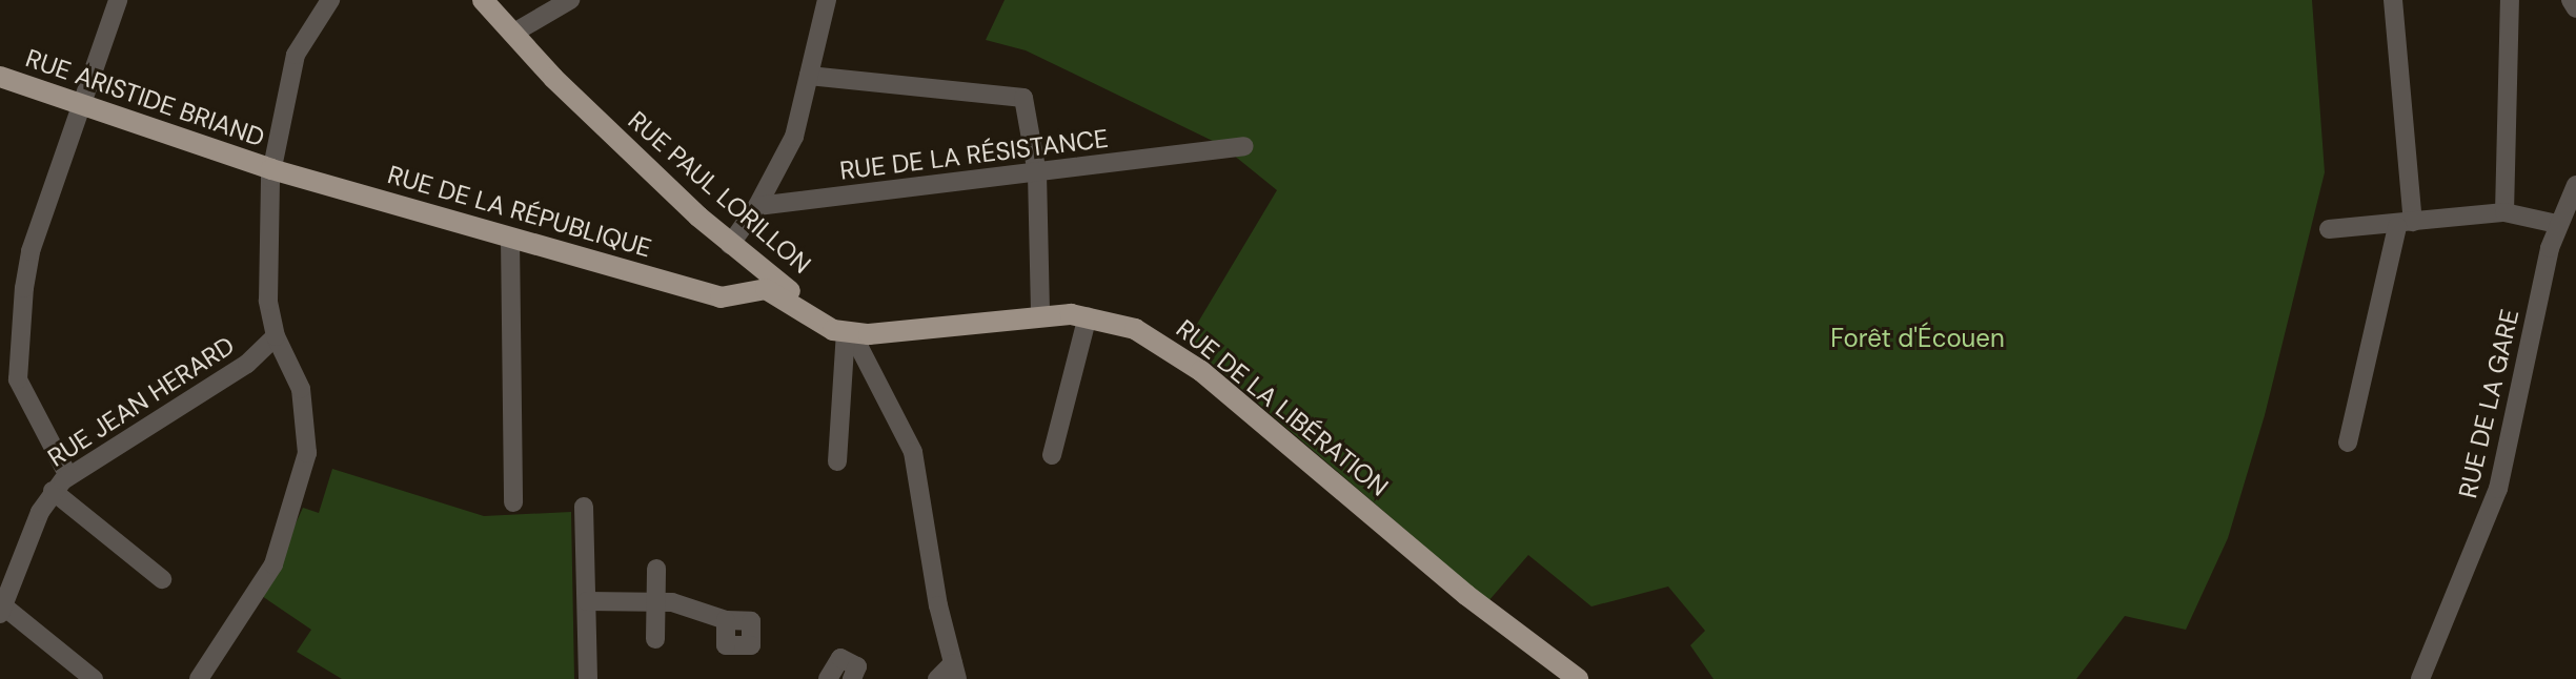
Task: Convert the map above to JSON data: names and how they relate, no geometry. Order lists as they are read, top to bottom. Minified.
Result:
{"streets":{"main road":["RUE ARISTIDE BRIAND","RUE PAUL LORILLON","RUE DE LA RÉPUBLIQUE","RUE DE LA LIBÉRATION"],"street":["RUE DE LA RÉSISTANCE","RUE JEAN HERARD","RUE DE LA GARE"]},"crossings":[["RUE ARISTIDE BRIAND","RUE DE LA RÉPUBLIQUE"],["RUE PAUL LORILLON","RUE DE LA RÉPUBLIQUE"],["RUE PAUL LORILLON","RUE DE LA LIBÉRATION"]],"parks":["Forêt d'Écouen"]}
